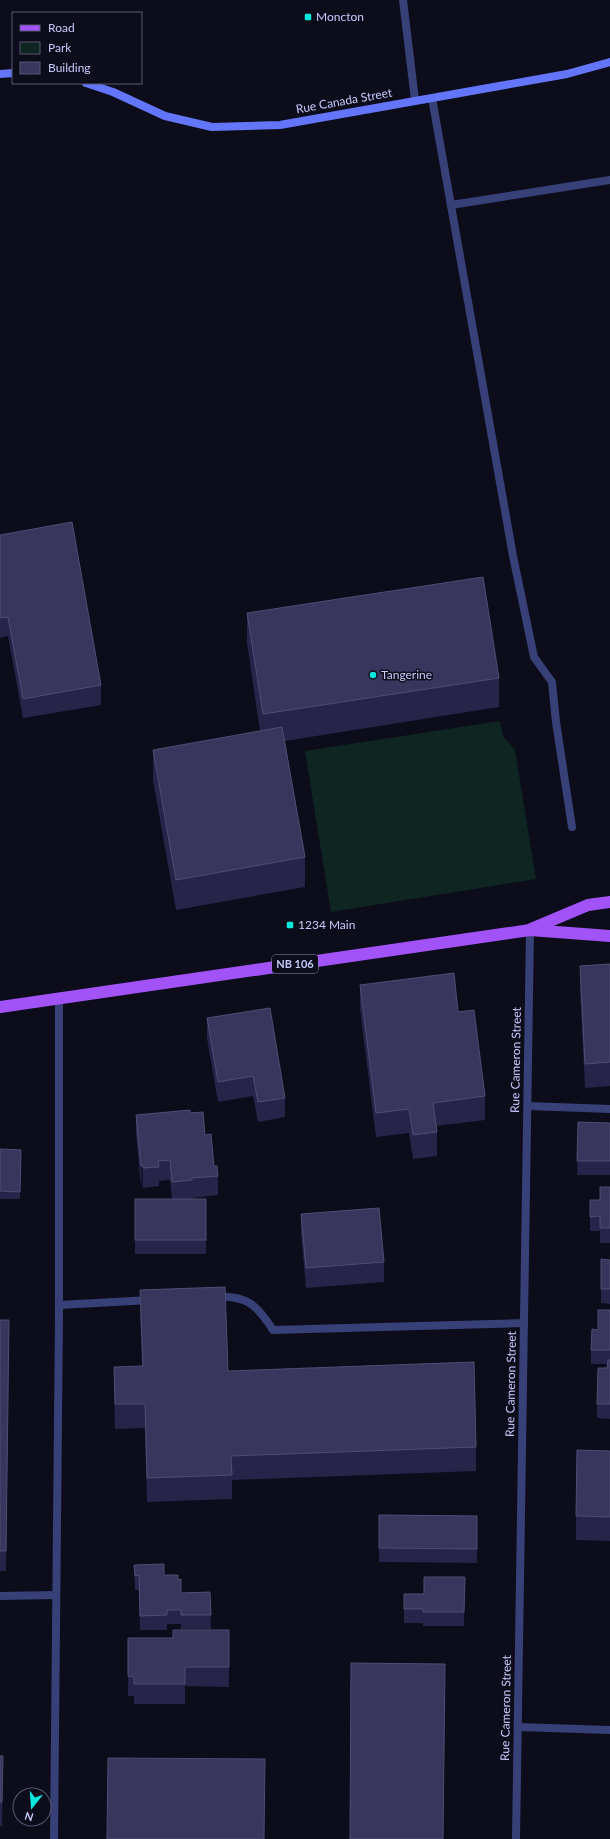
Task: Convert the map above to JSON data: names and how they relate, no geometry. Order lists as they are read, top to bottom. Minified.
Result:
{"streets":{"main road":["NB 106"],"street":["Rue Canada Street","Rue Cameron Street"]},"crossings":[["NB 106","Rue Cameron Street"]],"places":{"transit":["Moncton","1234 Main"],"other":["Tangerine"]},"legend":["Road","Park","Building"],"north":"bottom"}
